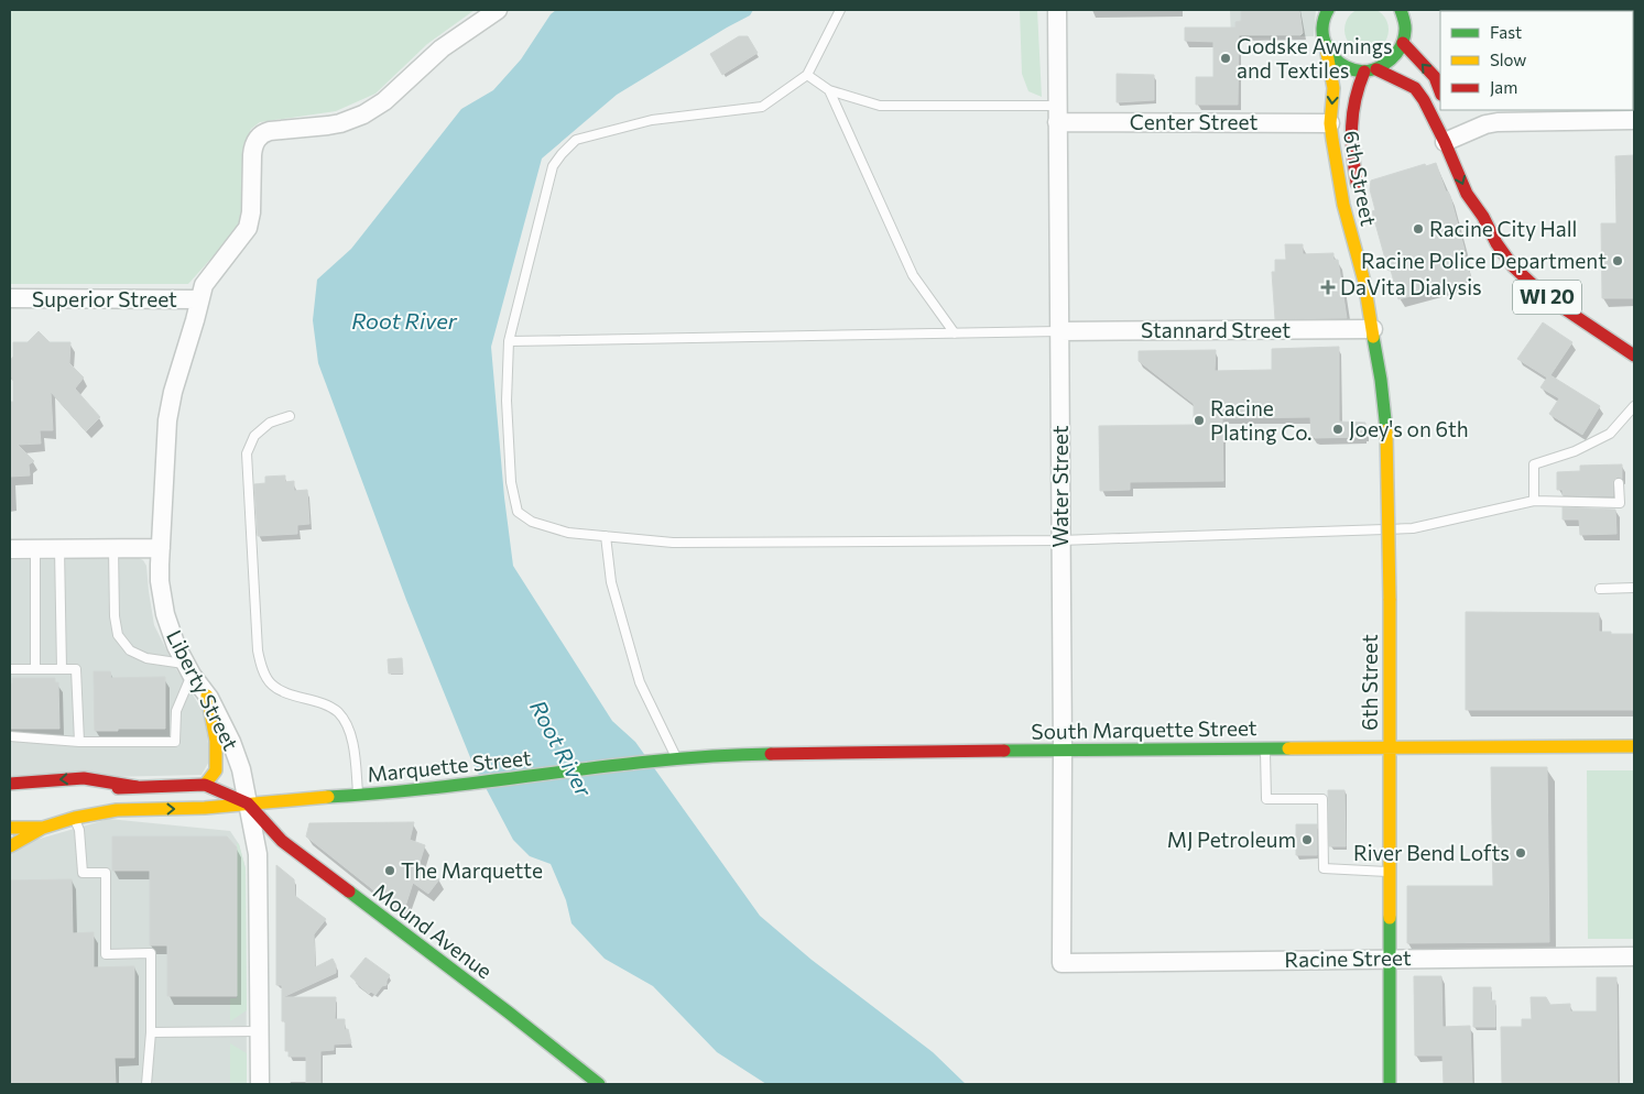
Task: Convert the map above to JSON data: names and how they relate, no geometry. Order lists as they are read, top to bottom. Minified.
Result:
{"streets":{"street":["Center Street","6th Street","WI 20","Superior Street","Stannard Street","Water Street","Liberty Street","South Marquette Street","Marquette Street","Mound Avenue","Racine Street"]},"crossings":[["Center Street","6th Street"],["Center Street","Water Street"],["6th Street","WI 20"],["6th Street","Stannard Street"],["6th Street","South Marquette Street"],["6th Street","Racine Street"],["Superior Street","Liberty Street"],["Stannard Street","Water Street"],["Water Street","South Marquette Street"],["Water Street","Racine Street"],["Liberty Street","Marquette Street"],["Liberty Street","Mound Avenue"],["South Marquette Street","Marquette Street"],["Marquette Street","Mound Avenue"]],"water":["Root River"],"places":{"other":["Godske Awnings and Textiles","Racine City Hall","Racine Police Department","Racine Plating Co.","Joey's on 6th","MJ Petroleum","River Bend Lofts","The Marquette"],"health":["DaVita Dialysis"]},"legend":["Fast","Slow","Jam"]}
